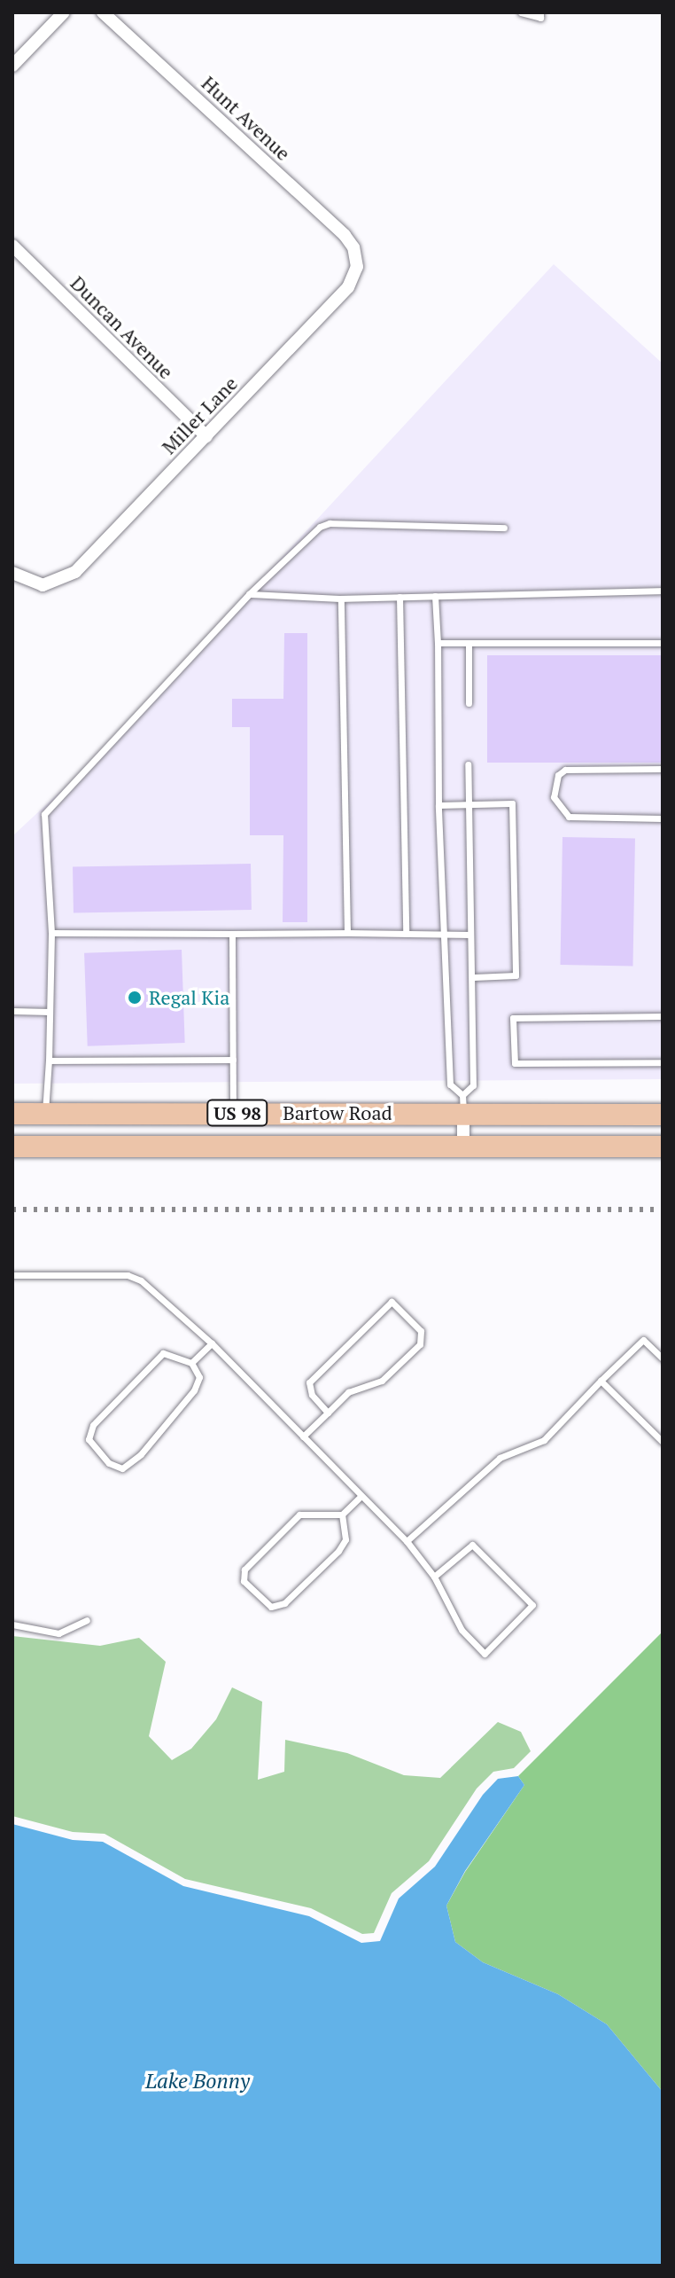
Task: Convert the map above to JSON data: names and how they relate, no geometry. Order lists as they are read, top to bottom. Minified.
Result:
{"streets":{"main road":["US 98","Bartow Road"],"street":["Hunt Avenue","Duncan Avenue","Miller Lane"]},"crossings":[["Hunt Avenue","Miller Lane"],["Duncan Avenue","Miller Lane"]],"water":["Lake Bonny"],"places":["Regal Kia"]}
